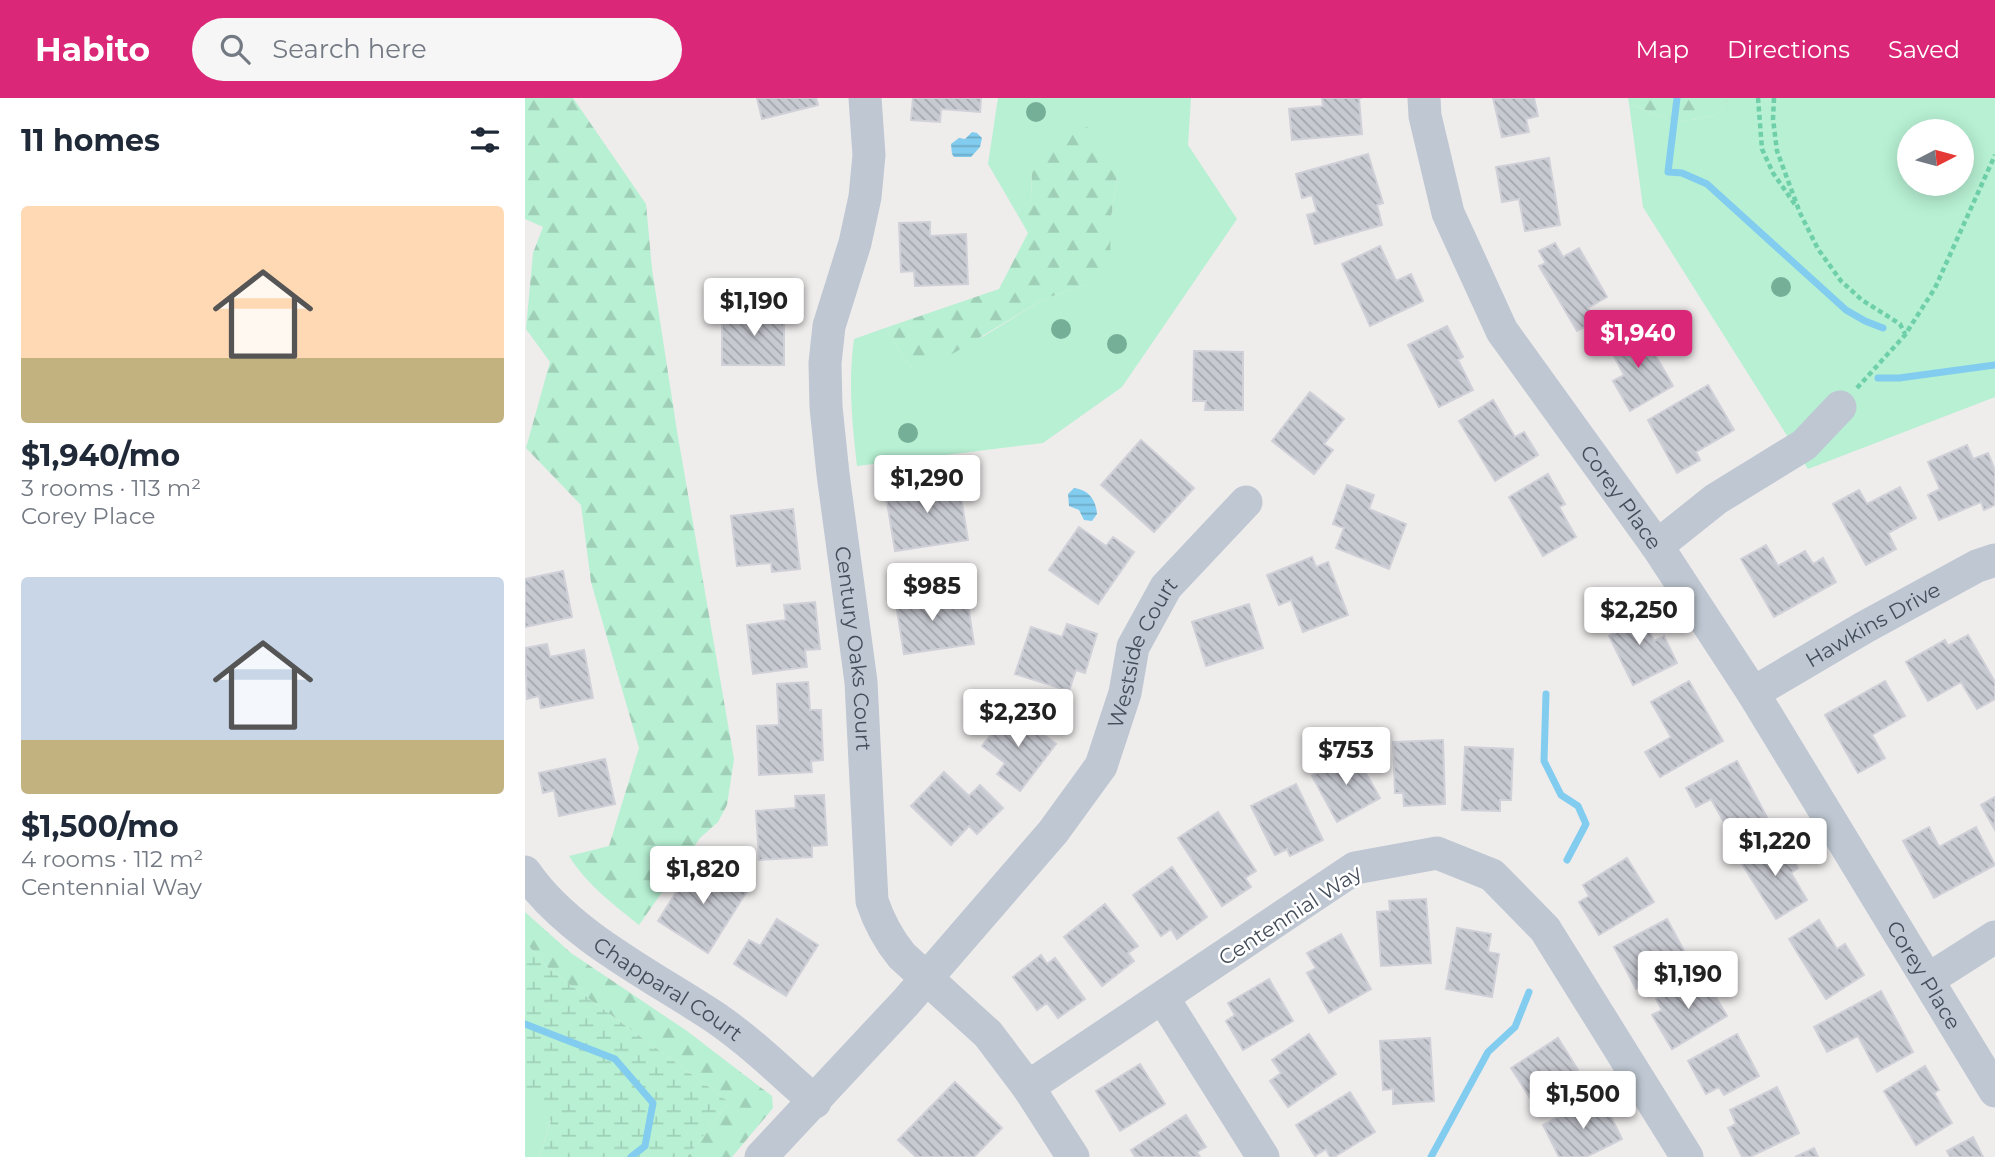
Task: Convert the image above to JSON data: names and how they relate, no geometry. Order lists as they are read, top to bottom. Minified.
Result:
{"streets":{"street":["Corey Place","Hawkins Drive","Century Oaks Court","Westside Court","Centennial Way","Chapparal Court"]},"crossings":[["Corey Place","Hawkins Drive"],["Century Oaks Court","Westside Court"],["Century Oaks Court","Centennial Way"],["Westside Court","Chapparal Court"]],"north":"right","page":{"header":"Habito","search":"Search here","nav":["Map","Directions","Saved"],"heading":"11 homes","list":[{"name":"$1,940/mo","note":"3 rooms · 113 m² · Corey Place"},{"name":"$1,500/mo","note":"4 rooms · 112 m² · Centennial Way"}],"price":["$1,190","$1,940","$1,290","$985","$2,250","$2,230","$753","$1,220","$1,820","$1,190","$1,500"]}}
